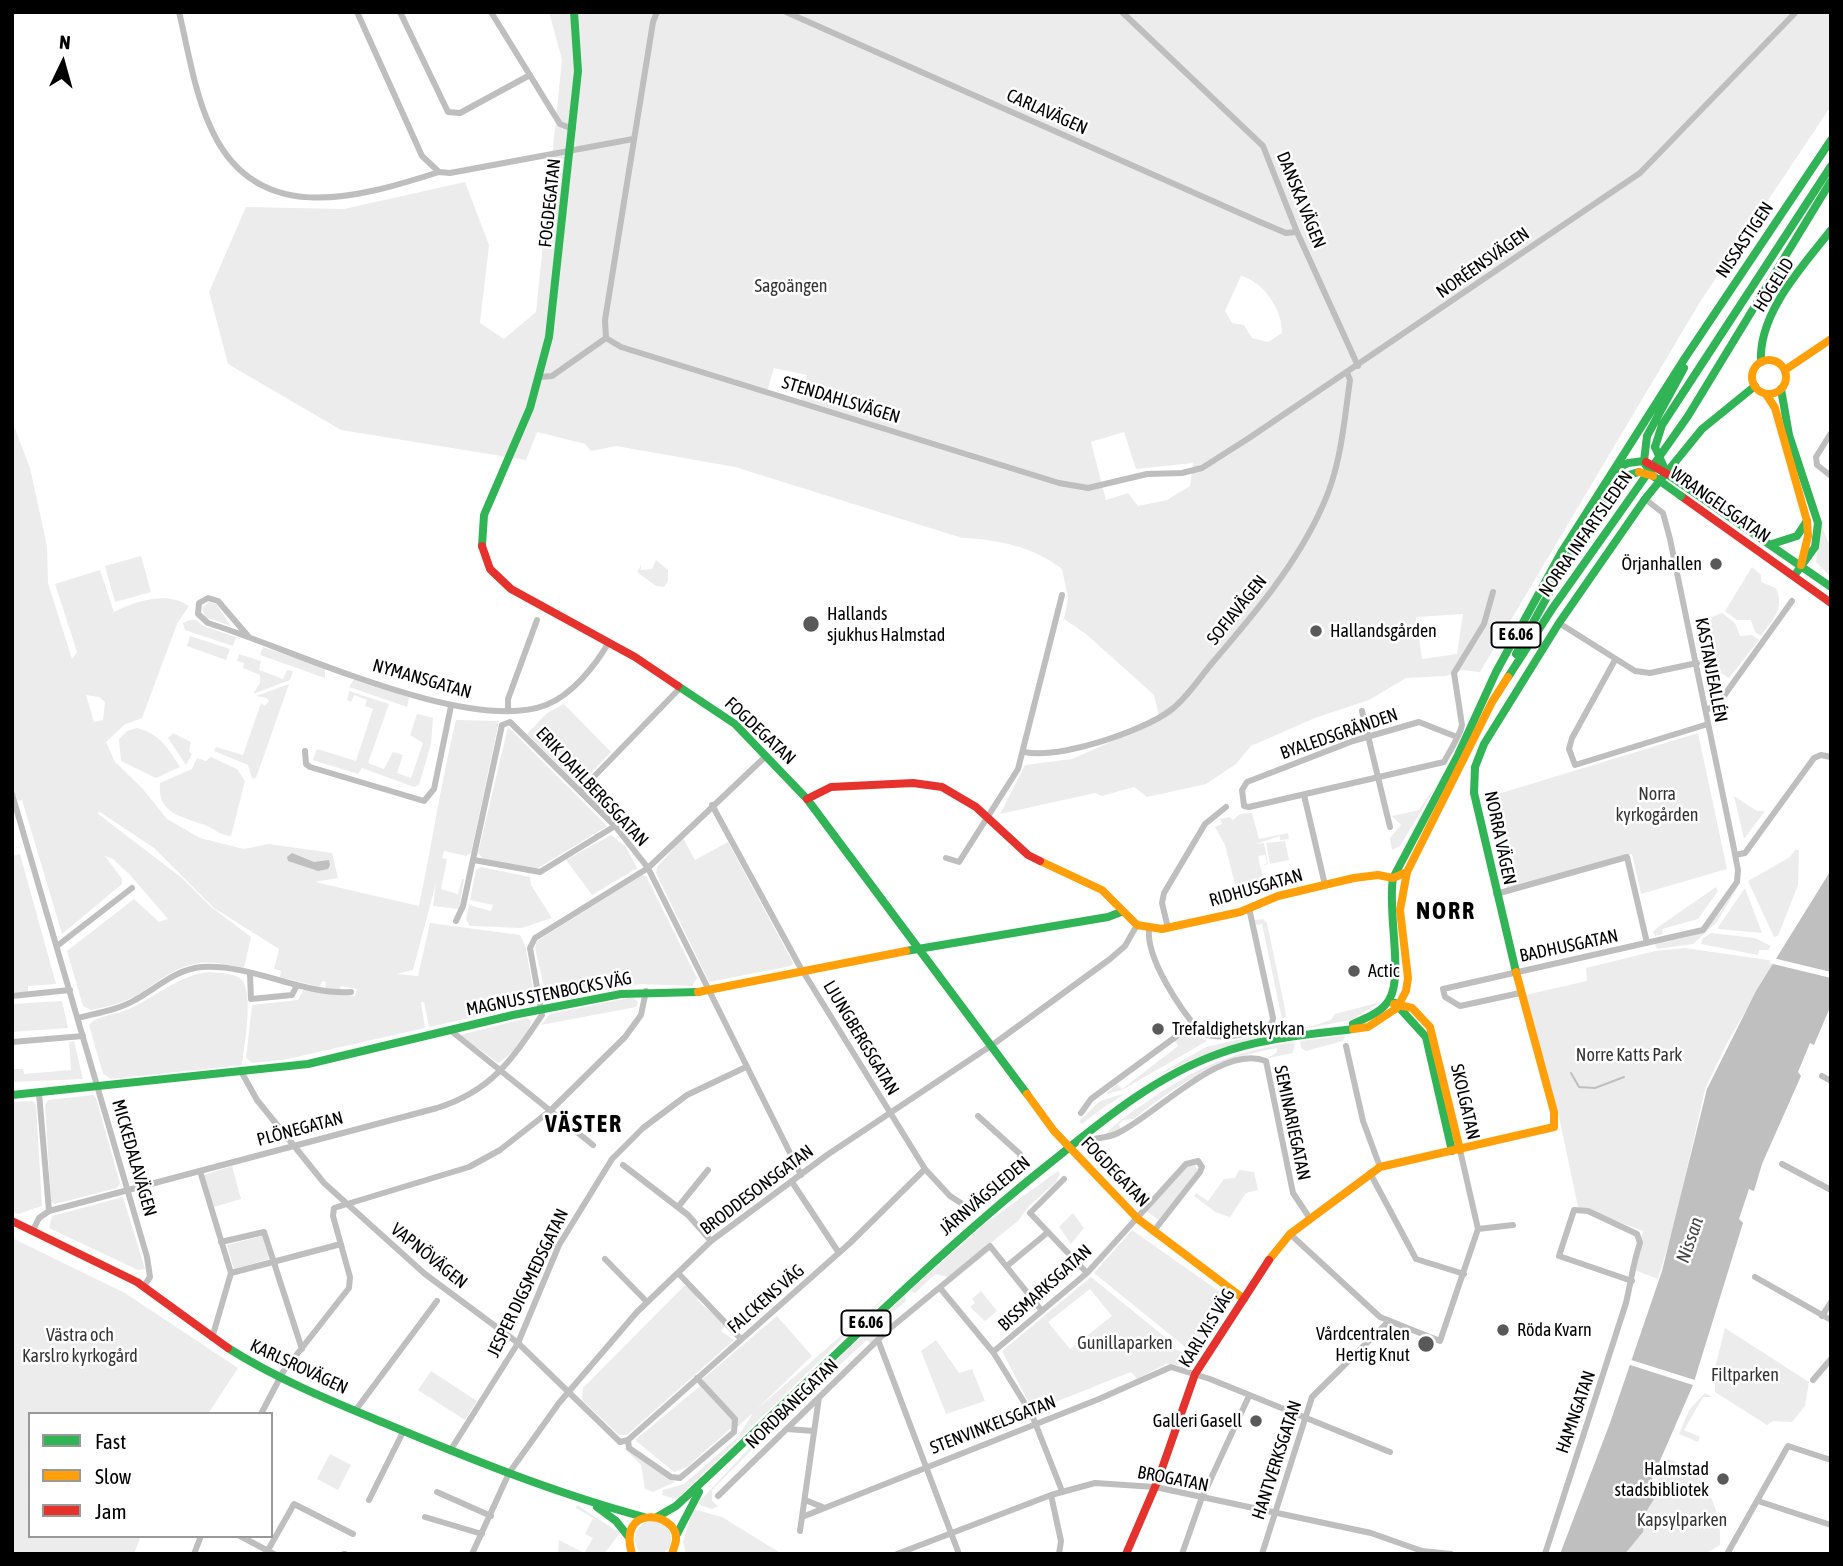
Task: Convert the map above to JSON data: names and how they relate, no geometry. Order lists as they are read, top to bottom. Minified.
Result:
{"streets":{"main road":["FOGDEGATAN","NISSASTIGEN","HÖGELID","WRANGELSGATAN","NORRA INFARTSLEDEN","E 6.06","NORRA VÄGEN","RIDHUSGATAN","MAGNUS STENBOCKS VÄG","SKOLGATAN","JÄRNVÄGSLEDEN","KARL XI:S VÄG","KARLSROVÄGEN"],"street":["CARLAVÄGEN","DANSKA VÄGEN","NORÉENSVÄGEN","STENDAHLSVÄGEN","SOFIAVÄGEN","KASTANJEALLÉN","NYMANSGATAN","BYALEDSGRÄNDEN","ERIK DAHLBERGSGATAN","BADHUSGATAN","LJUNGBERGSGATAN","SEMINARIEGATAN","PLÖNEGATAN","MICKEDALAVÄGEN","BRODDESONSGATAN","VAPNÖVÄGEN","JESPER DIGSMEDSGATAN","BISSMARKSGATAN","FALCKENS VÄG","NORDBANEGATAN","HAMNGATAN","STENVINKELSGATAN","HANTVERKSGATAN","BROGATAN"]},"crossings":[["CARLAVÄGEN","DANSKA VÄGEN"],["DANSKA VÄGEN","NORÉENSVÄGEN"],["FOGDEGATAN","NYMANSGATAN"],["FOGDEGATAN","MAGNUS STENBOCKS VÄG"],["FOGDEGATAN","SEMINARIEGATAN"],["FOGDEGATAN","BRODDESONSGATAN"],["FOGDEGATAN","JÄRNVÄGSLEDEN"],["FOGDEGATAN","BISSMARKSGATAN"],["FOGDEGATAN","KARL XI:S VÄG"],["NISSASTIGEN","NORRA INFARTSLEDEN"],["NORÉENSVÄGEN","STENDAHLSVÄGEN"],["NORÉENSVÄGEN","SOFIAVÄGEN"],["HÖGELID","NORRA VÄGEN"],["NORRA INFARTSLEDEN","RIDHUSGATAN"],["NORRA INFARTSLEDEN","SKOLGATAN"],["NORRA INFARTSLEDEN","JÄRNVÄGSLEDEN"],["E 6.06","JÄRNVÄGSLEDEN"],["KASTANJEALLÉN","NORRA VÄGEN"],["KASTANJEALLÉN","BADHUSGATAN"],["ERIK DAHLBERGSGATAN","MAGNUS STENBOCKS VÄG"],["ERIK DAHLBERGSGATAN","BRODDESONSGATAN"],["ERIK DAHLBERGSGATAN","JESPER DIGSMEDSGATAN"],["NORRA VÄGEN","BADHUSGATAN"],["NORRA VÄGEN","KARL XI:S VÄG"],["RIDHUSGATAN","MAGNUS STENBOCKS VÄG"],["RIDHUSGATAN","BRODDESONSGATAN"],["MAGNUS STENBOCKS VÄG","LJUNGBERGSGATAN"],["MAGNUS STENBOCKS VÄG","PLÖNEGATAN"],["MAGNUS STENBOCKS VÄG","MICKEDALAVÄGEN"],["MAGNUS STENBOCKS VÄG","VAPNÖVÄGEN"],["LJUNGBERGSGATAN","BRODDESONSGATAN"],["LJUNGBERGSGATAN","FALCKENS VÄG"],["SKOLGATAN","JÄRNVÄGSLEDEN"],["SKOLGATAN","KARL XI:S VÄG"],["SEMINARIEGATAN","JÄRNVÄGSLEDEN"],["SEMINARIEGATAN","KARL XI:S VÄG"],["PLÖNEGATAN","MICKEDALAVÄGEN"],["PLÖNEGATAN","VAPNÖVÄGEN"],["MICKEDALAVÄGEN","KARLSROVÄGEN"],["BRODDESONSGATAN","VAPNÖVÄGEN"],["BRODDESONSGATAN","KARLSROVÄGEN"],["JÄRNVÄGSLEDEN","KARLSROVÄGEN"],["VAPNÖVÄGEN","JESPER DIGSMEDSGATAN"],["VAPNÖVÄGEN","FALCKENS VÄG"],["JESPER DIGSMEDSGATAN","KARLSROVÄGEN"],["BISSMARKSGATAN","NORDBANEGATAN"],["KARL XI:S VÄG","STENVINKELSGATAN"],["KARL XI:S VÄG","BROGATAN"],["STENVINKELSGATAN","HANTVERKSGATAN"],["HANTVERKSGATAN","BROGATAN"]],"districts":["NORR","VÄSTER"],"water":["Nissan"],"parks":["Sagoängen","Norra kyrkogården","Norre Katts Park","Västra och Karslro kyrkogård","Gunillaparken","Filtparken","Kapsylparken"],"places":["Örjanhallen","Hallands sjukhus Halmstad","Hallandsgården","Actic","Trefaldighetskyrkan","Röda Kvarn","Vårdcentralen Hertig Knut","Galleri Gasell","Halmstad stadsbibliotek"],"legend":["Fast","Slow","Jam"],"north":"top"}
